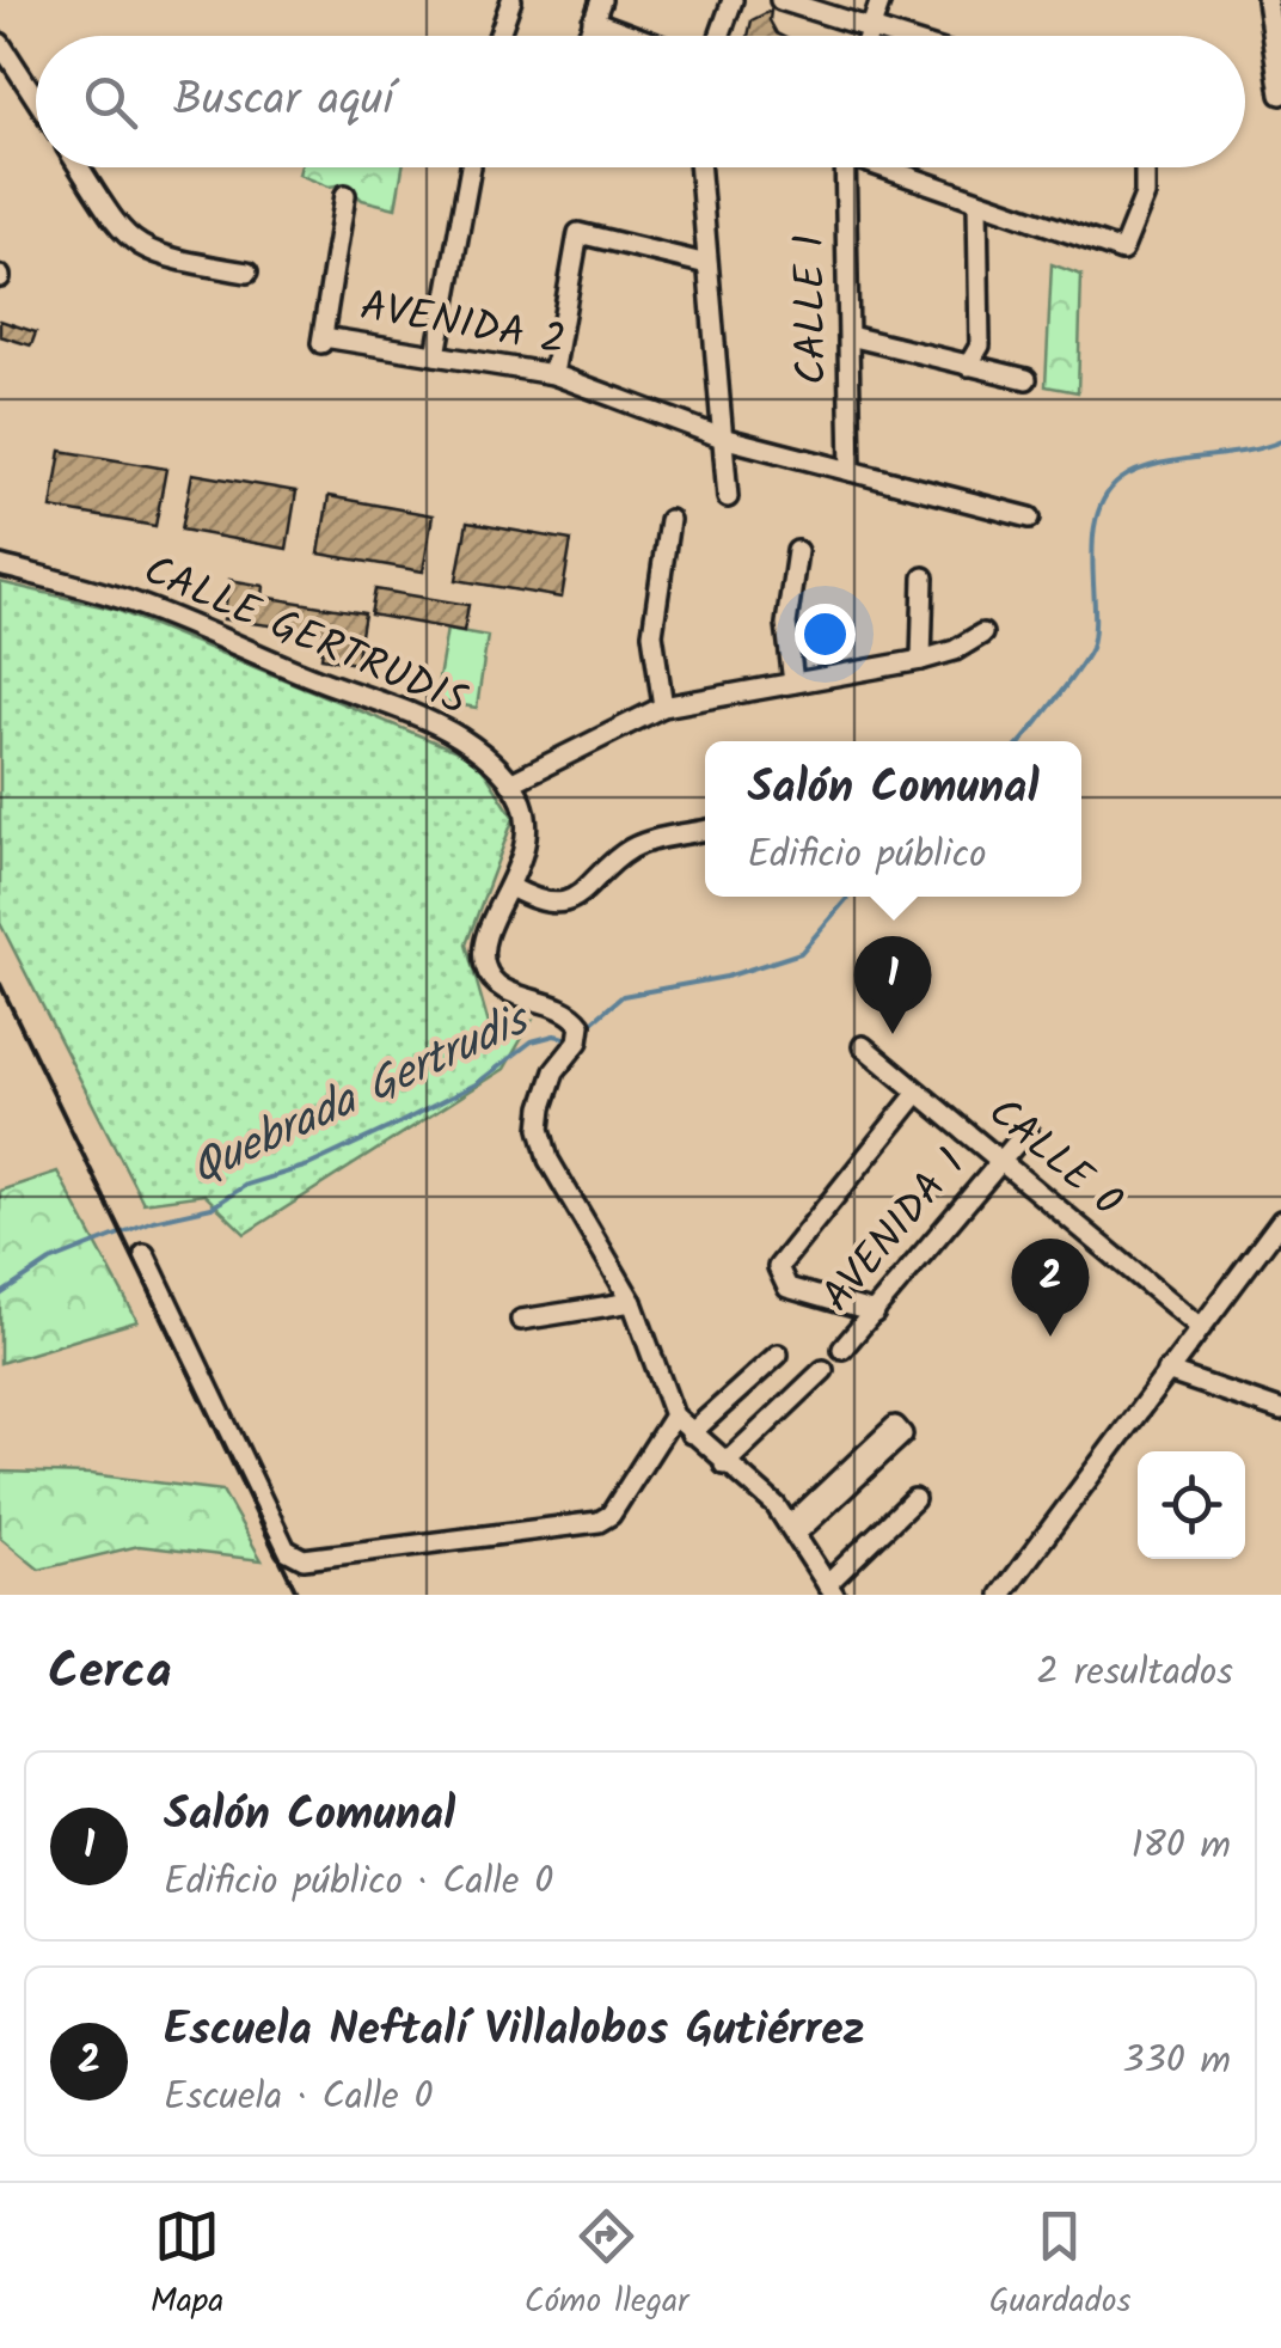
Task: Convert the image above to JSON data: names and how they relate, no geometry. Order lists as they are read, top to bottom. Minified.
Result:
{"streets":{"street":["CALLE 1","AVENIDA 2","CALLE GERTRUDIS","CALLE 0","AVENIDA 1"]},"crossings":[["CALLE 1","AVENIDA 2"],["CALLE 0","AVENIDA 1"]],"water":["Quebrada Gertrudis"],"page":{"search":"Buscar aquí","popup":["Salón Comunal","Edificio público"],"pins":["1","2"],"heading":["Cerca","2 resultados"],"list":[{"mark":"1","name":"Salón Comunal","note":"Edificio público · Calle 0","value":"180 m"},{"mark":"2","name":"Escuela Neftalí Villalobos Gutiérrez","note":"Escuela · Calle 0","value":"330 m"}],"nav":["Mapa","Cómo llegar","Guardados"]}}
